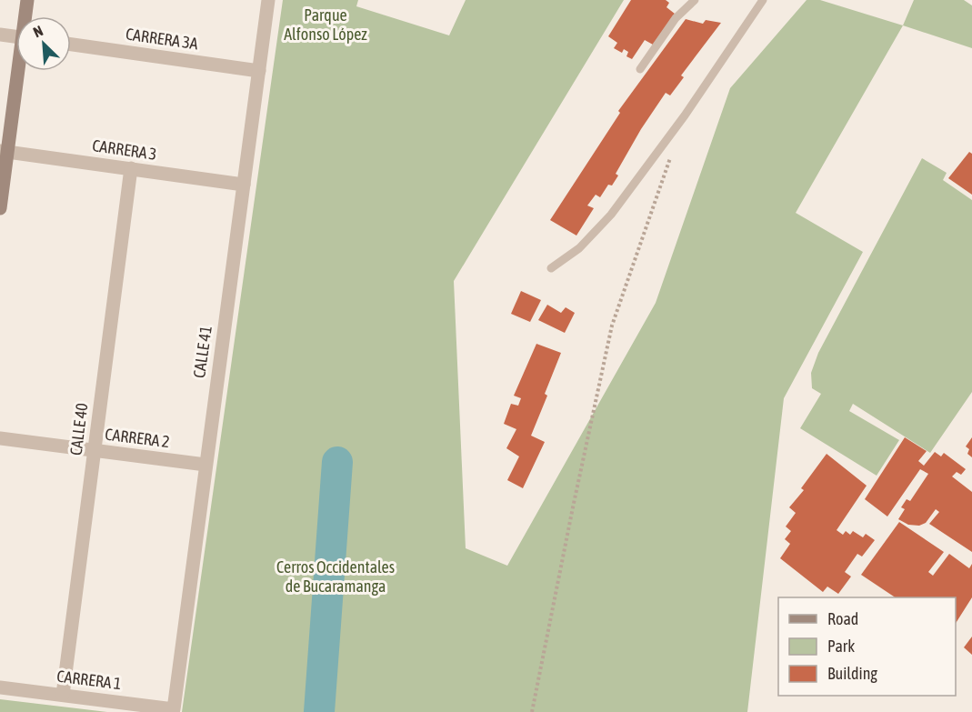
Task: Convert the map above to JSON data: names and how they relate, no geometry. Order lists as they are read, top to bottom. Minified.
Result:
{"streets":{"street":["CARRERA 3A","CARRERA 3","CALLE 41","CALLE 40","CARRERA 2","CARRERA 1"]},"crossings":[["CARRERA 3A","CALLE 41"],["CARRERA 3","CALLE 41"],["CARRERA 3","CALLE 40"],["CALLE 41","CARRERA 2"],["CALLE 41","CARRERA 1"],["CALLE 40","CARRERA 2"],["CALLE 40","CARRERA 1"]],"parks":["Parque Alfonso López","Cerros Occidentales de Bucaramanga"],"legend":["Road","Park","Building"],"north":"top left"}
